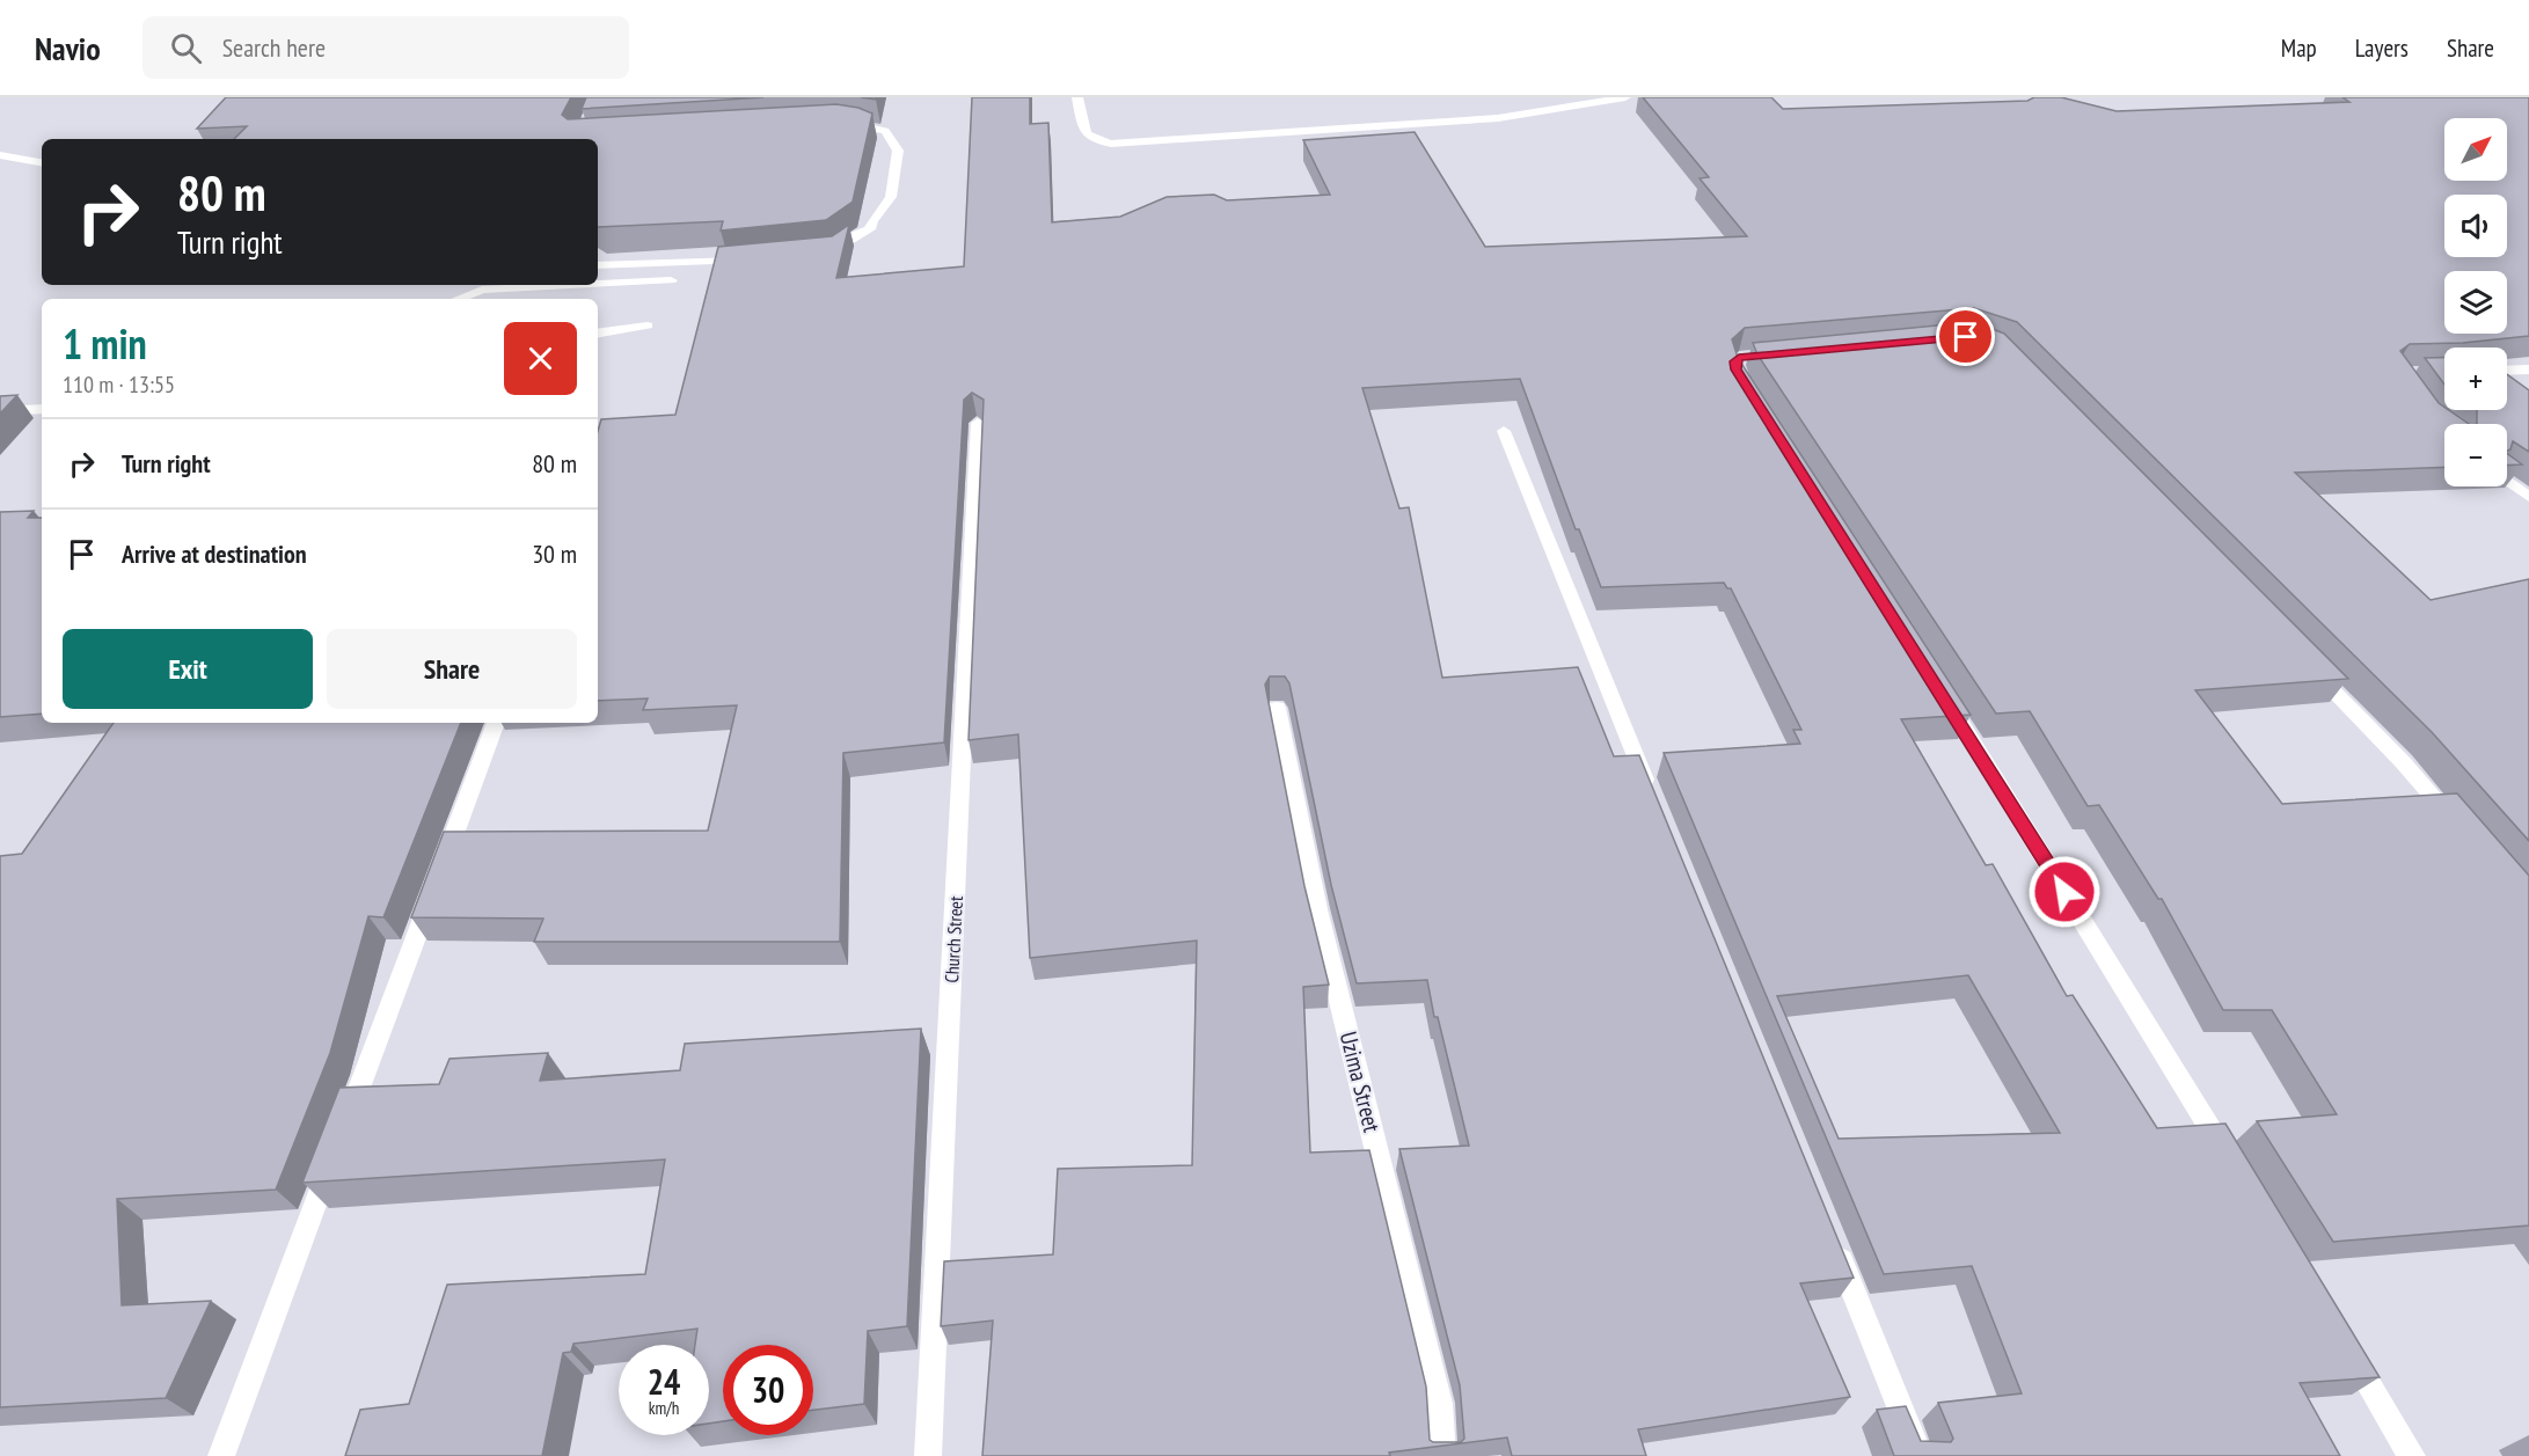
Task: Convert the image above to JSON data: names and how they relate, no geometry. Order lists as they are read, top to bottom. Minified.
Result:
{"streets":{"street":["Church Street","Uzima Street"]},"north":"top right","page":{"header":"Navio","search":"Search here","nav":["Map","Layers","Share"],"map_buttons":["+","−"],"turn":["80 m","Turn right"],"heading":["1 min","110 m · 13:55"],"list":[{"name":"Turn right","value":"80 m"},{"name":"Arrive at destination","value":"30 m"}],"buttons":["Exit","Share"],"speed":"24 km/h","limit":"30"}}
